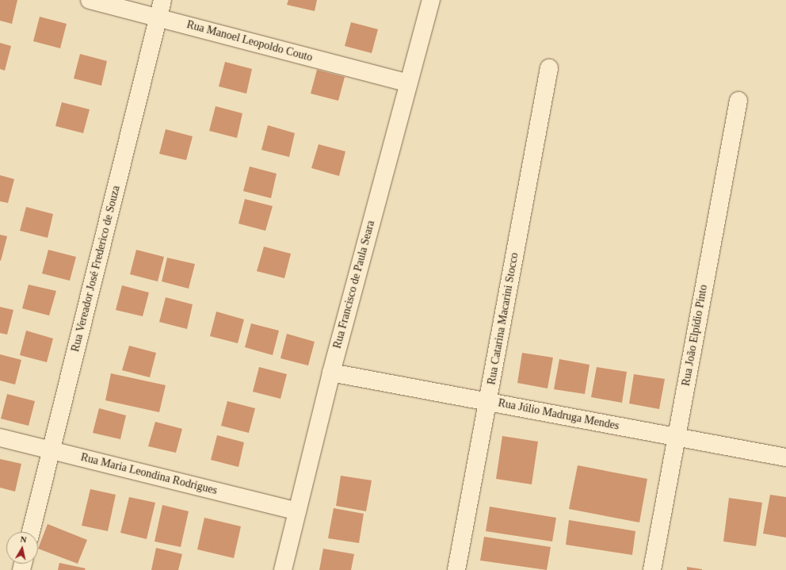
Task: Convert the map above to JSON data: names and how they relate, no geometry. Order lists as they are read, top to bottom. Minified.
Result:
{"streets":{"street":["Rua Manoel Leopoldo Couto","Rua Vereador José Frederico de Souza","Rua Francisco de Paula Seara","Rua Catarina Macarini Stocco","Rua João Elpídio Pinto","Rua Júlio Madruga Mendes","Rua Maria Leondina Rodrigues"]},"crossings":[["Rua Manoel Leopoldo Couto","Rua Vereador José Frederico de Souza"],["Rua Manoel Leopoldo Couto","Rua Francisco de Paula Seara"],["Rua Vereador José Frederico de Souza","Rua Maria Leondina Rodrigues"],["Rua Francisco de Paula Seara","Rua Júlio Madruga Mendes"],["Rua Francisco de Paula Seara","Rua Maria Leondina Rodrigues"],["Rua Catarina Macarini Stocco","Rua Júlio Madruga Mendes"],["Rua João Elpídio Pinto","Rua Júlio Madruga Mendes"]],"north":"top"}
